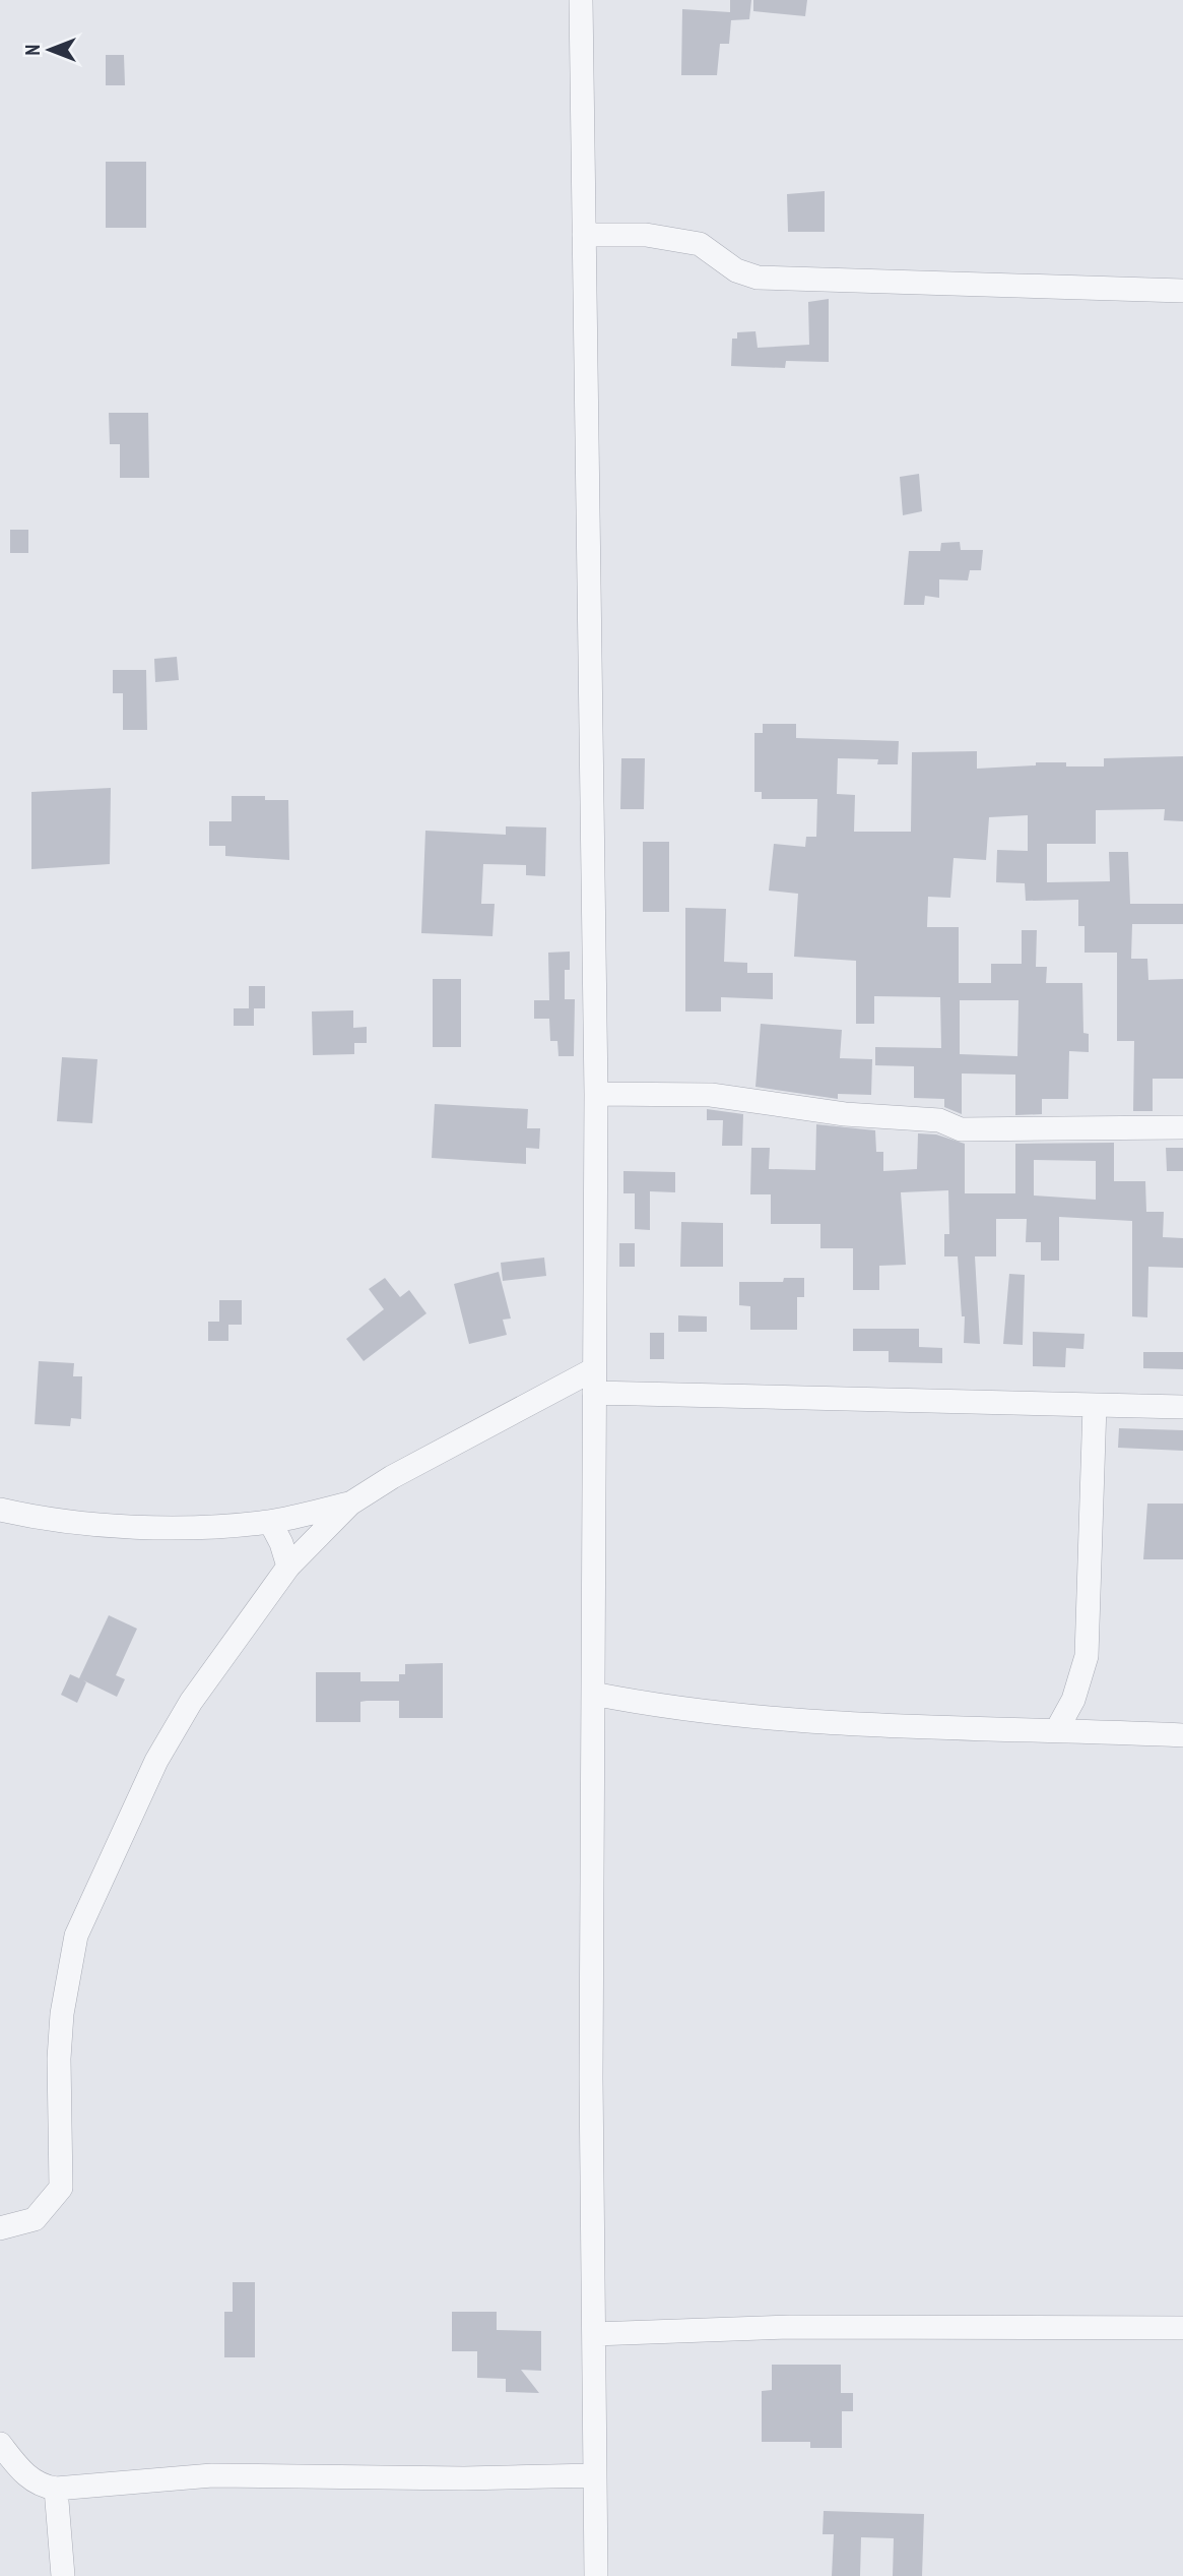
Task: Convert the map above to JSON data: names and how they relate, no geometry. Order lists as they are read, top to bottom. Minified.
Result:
{"north":"left"}
